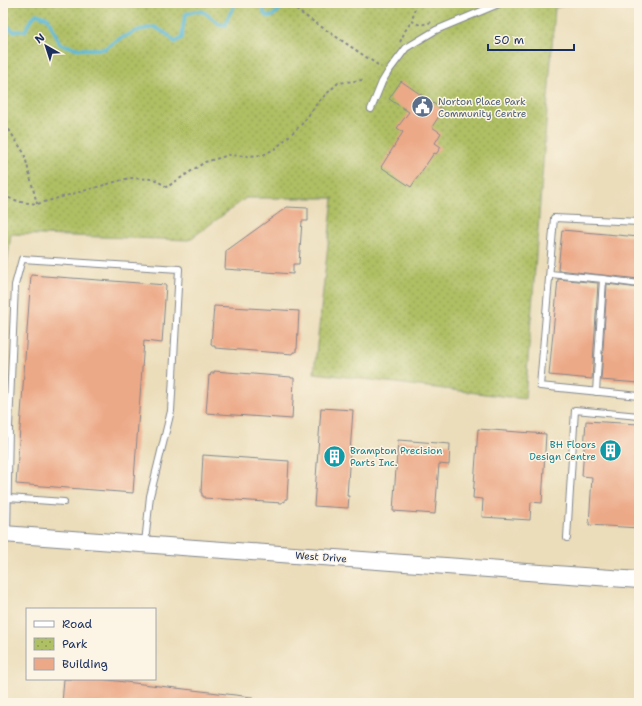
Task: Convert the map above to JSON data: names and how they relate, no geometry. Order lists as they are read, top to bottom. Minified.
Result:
{"streets":{"street":["West Drive"]},"places":{"public building":["Norton Place Park Community Centre"],"building":["BH Floors Design Centre","Brampton Precision Parts Inc."]},"legend":["Road","Park","Building"],"scale_bar":"50 m","north":"top left"}
